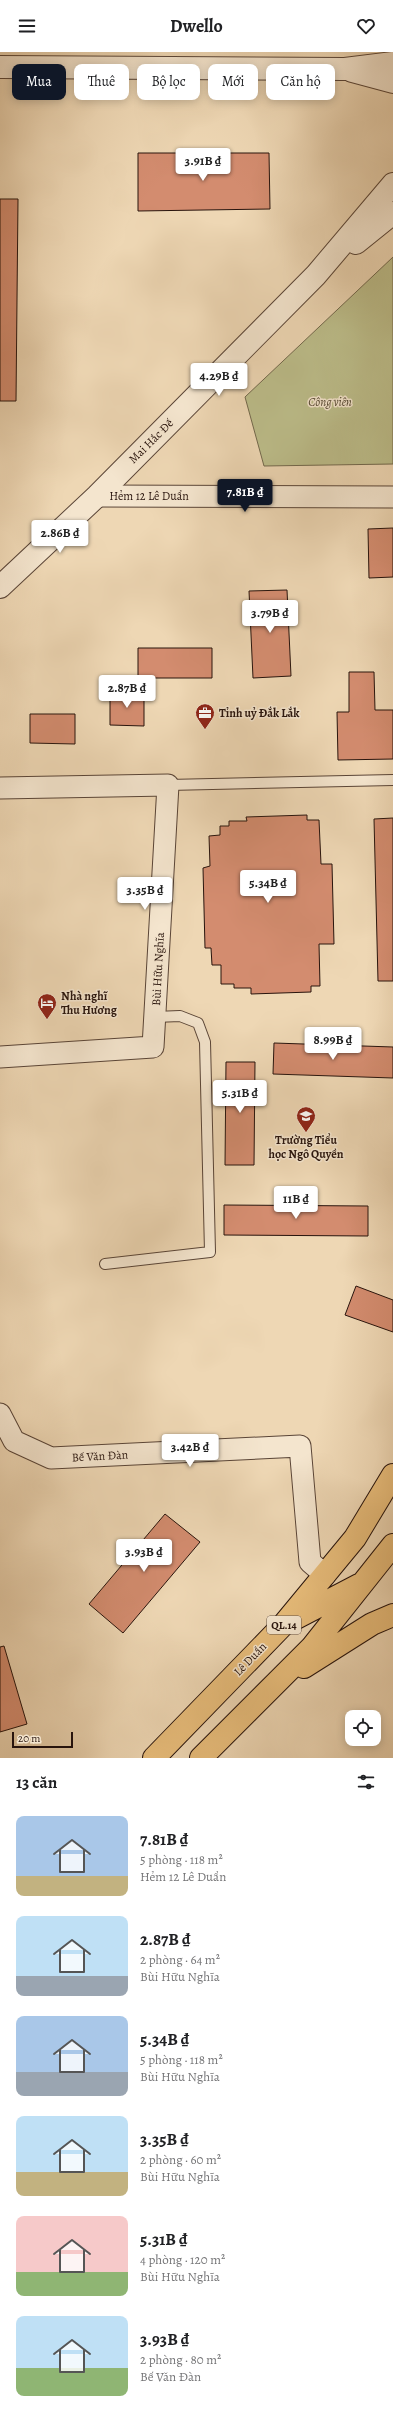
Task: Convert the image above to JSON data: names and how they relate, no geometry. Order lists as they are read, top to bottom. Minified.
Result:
{"streets":{"main road":["QL.14","Lê Duẩn"],"street":["Mai Hắc Đế","Hẻm 12 Lê Duẩn","Bùi Hữu Nghĩa","Bế Văn Đàn"]},"crossings":[["Mai Hắc Đế","Hẻm 12 Lê Duẩn"],["Bế Văn Đàn","Lê Duẩn"]],"parks":["Công viên"],"places":{"office":["Tỉnh uỷ Đắk Lắk"],"hotel":["Nhà nghĩ Thu Hương"],"school or university":["Trường Tiểu học Ngô Quyền"]},"scale_bar":"20 m","page":{"header":"Dwello","chip":["Mua","Thuê","Bộ lọc","Mới","Căn hộ"],"price":["3.91B ₫","4.29B ₫","7.81B ₫","2.86B ₫","3.79B ₫","2.87B ₫","5.34B ₫","3.35B ₫","8.99B ₫","5.31B ₫","11B ₫","3.42B ₫","3.93B ₫"],"scale":"20 m","heading":"13 căn","list":[{"name":"7.81B ₫","note":"5 phòng · 118 m² · Hẻm 12 Lê Duẩn"},{"name":"2.87B ₫","note":"2 phòng · 64 m² · Bùi Hữu Nghĩa"},{"name":"5.34B ₫","note":"5 phòng · 118 m² · Bùi Hữu Nghĩa"},{"name":"3.35B ₫","note":"2 phòng · 60 m² · Bùi Hữu Nghĩa"},{"name":"5.31B ₫","note":"4 phòng · 120 m² · Bùi Hữu Nghĩa"},{"name":"3.93B ₫","note":"2 phòng · 80 m² · Bế Văn Đàn"}]}}
